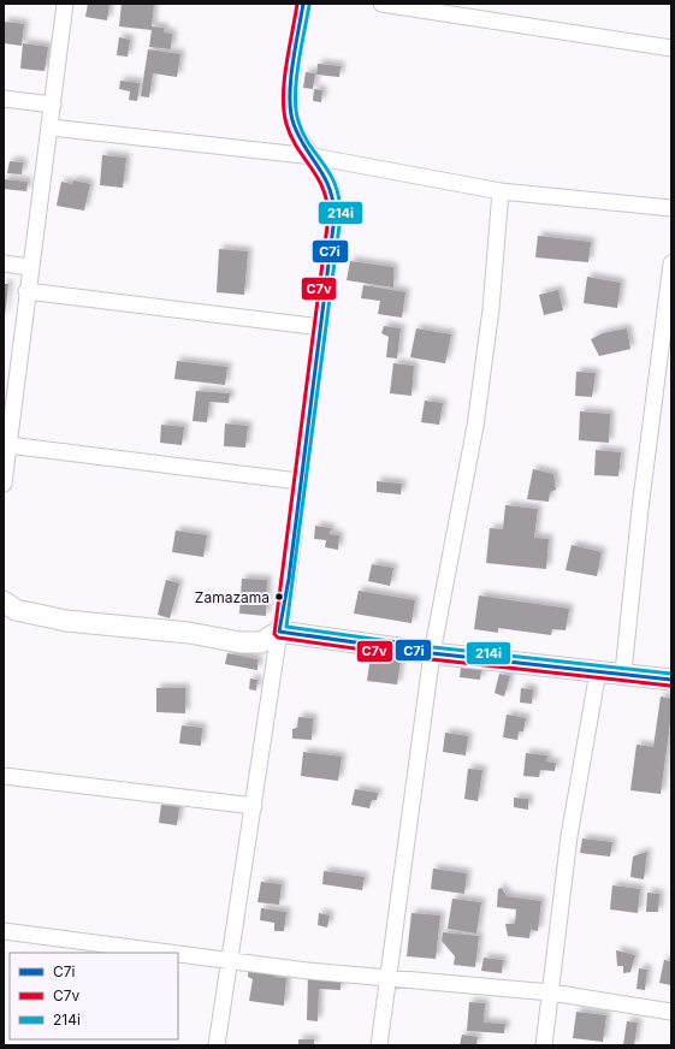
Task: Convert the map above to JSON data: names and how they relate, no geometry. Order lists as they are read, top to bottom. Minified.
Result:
{"places":["Zamazama"],"lines":["transit line C7i","transit line C7v","transit line 214i"],"legend":["C7i","C7v","214i"]}
